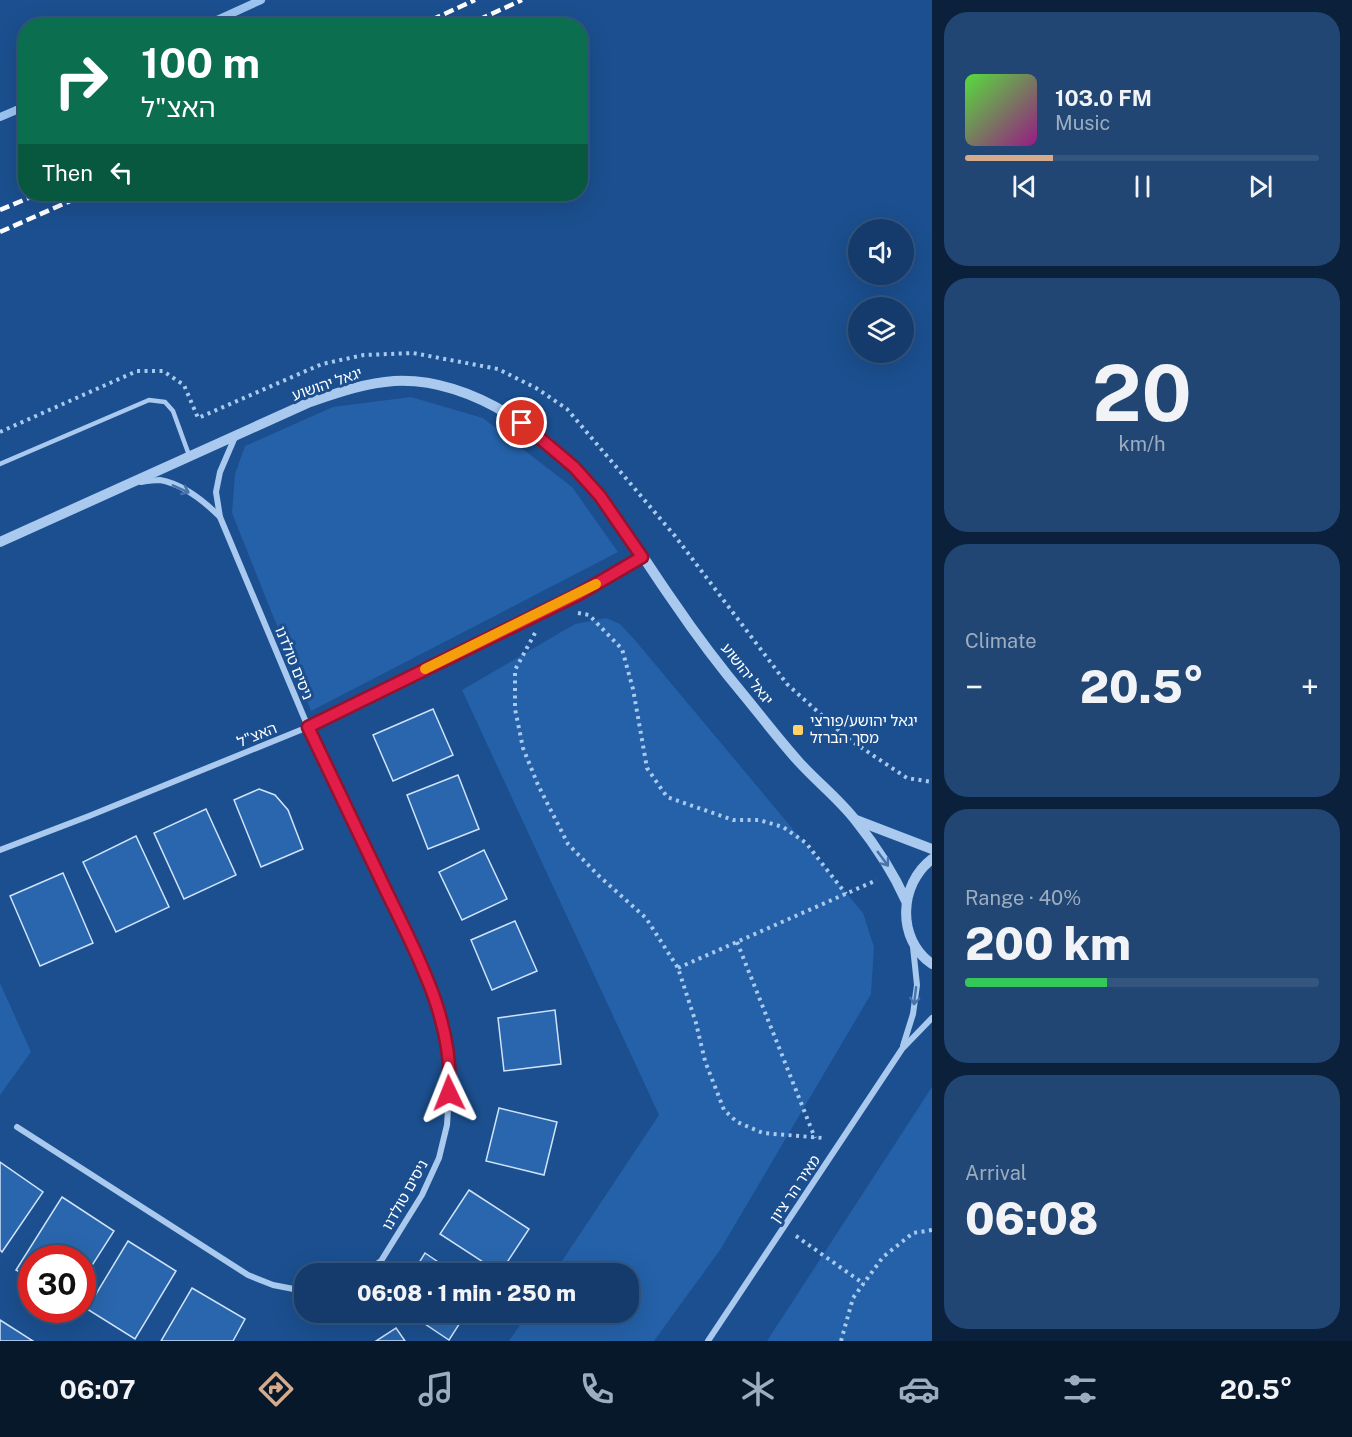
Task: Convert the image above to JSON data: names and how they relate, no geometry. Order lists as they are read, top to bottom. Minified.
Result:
{"streets":{"street":["יגאל יהושוע","ניסים טולדנו","האצ\"ל","מאיר הר ציון"]},"crossings":[["יגאל יהושוע","ניסים טולדנו"],["יגאל יהושוע","האצ\"ל"],["ניסים טולדנו","האצ\"ל"]],"places":{"transit":["יגאל יהושע/פורצי מסך הברזל"]},"page":{"turn":["100 m","האצ\"ל"],"song":["103.0 FM","Music"],"then":"Then","tile":[["20","km/h"],"Climate",["Range · 40%","200 km"],["Arrival","06:08"]],"heat":["−","20.5°","+"],"limit":"30","trip":"06:08 · 1 min · 250 m","tabs":["06:07","20.5°"]}}
